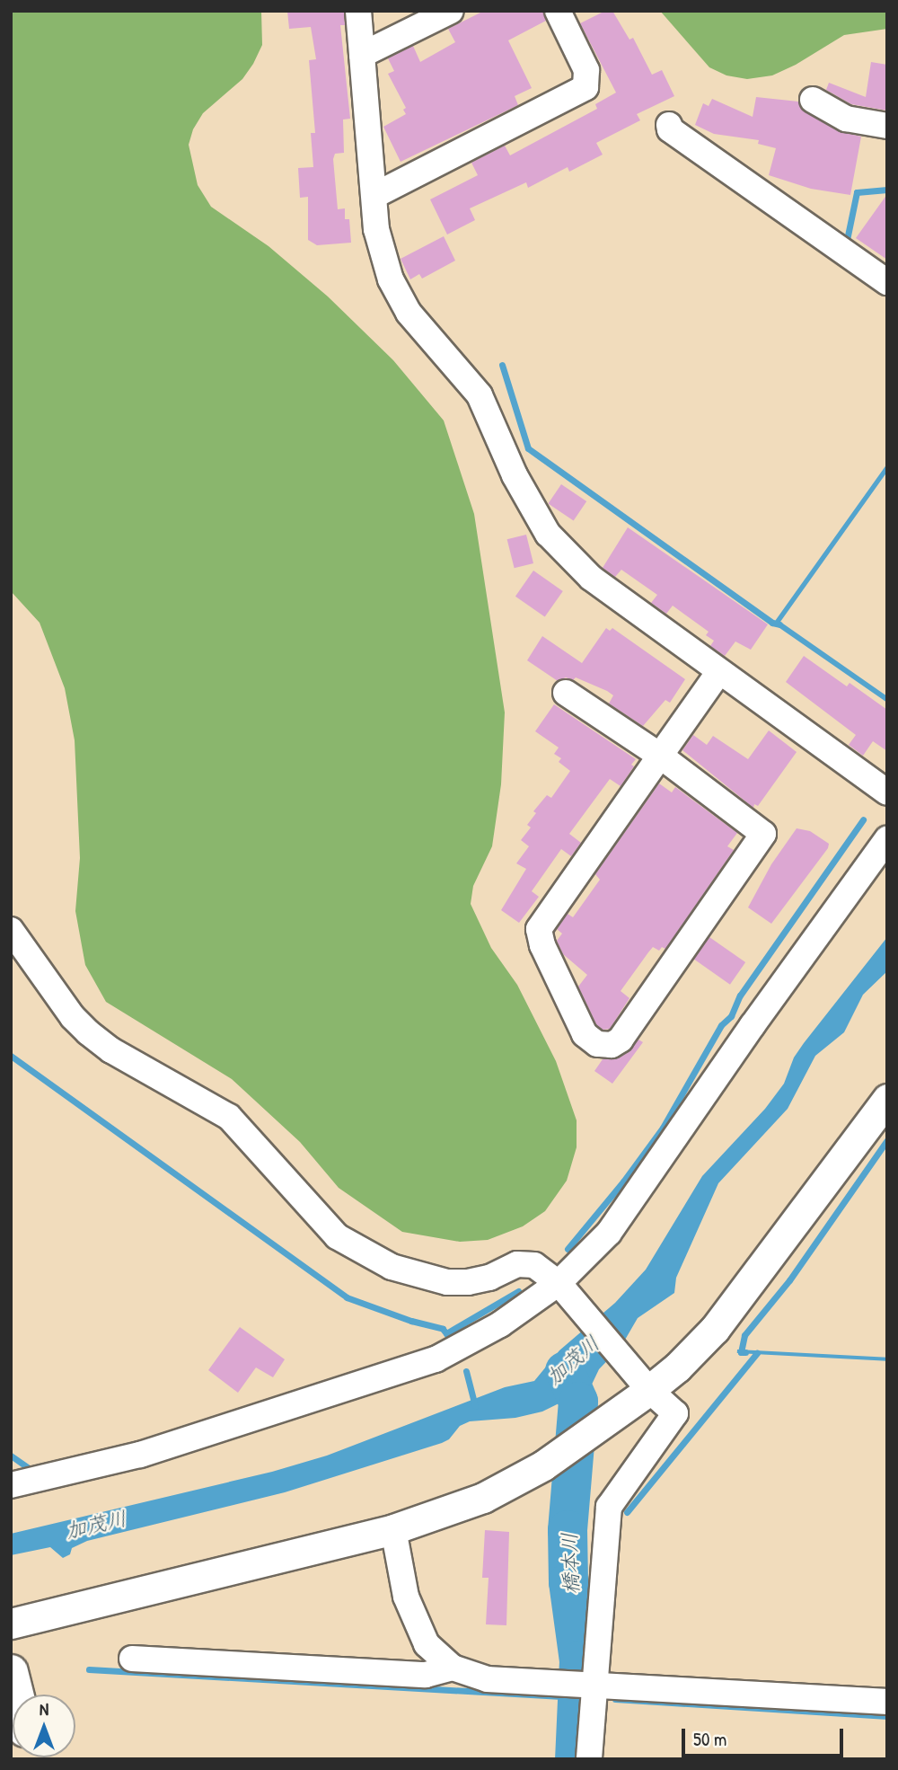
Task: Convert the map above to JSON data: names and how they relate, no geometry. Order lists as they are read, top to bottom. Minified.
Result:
{"water":["加茂川","橋本川"],"scale_bar":"50 m","north":"top"}
